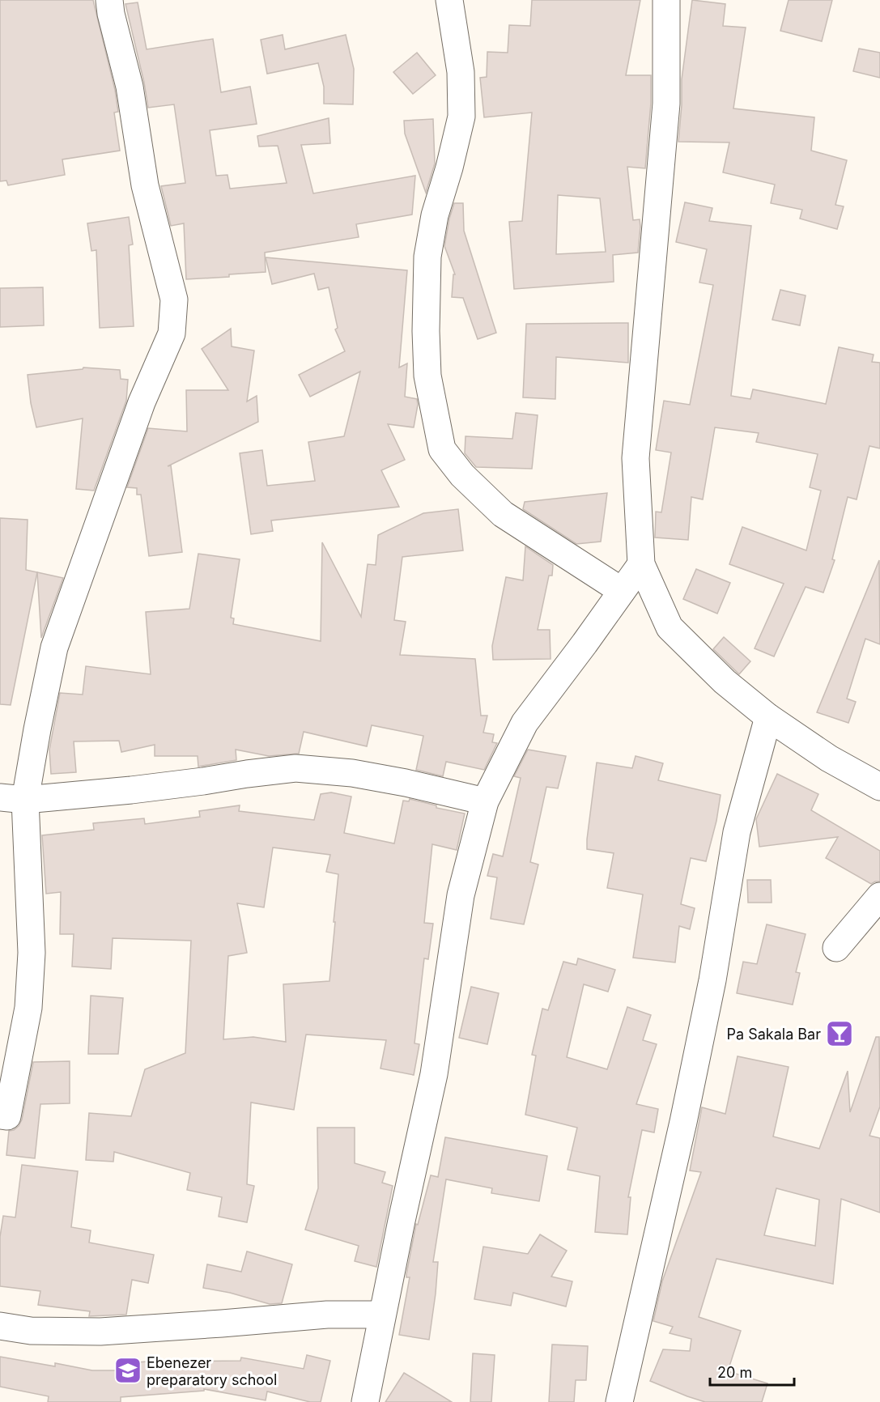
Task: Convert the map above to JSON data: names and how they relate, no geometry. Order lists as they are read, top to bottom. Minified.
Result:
{"places":{"bar":["Pa Sakala Bar"],"school or university":["Ebenezer preparatory school"]},"scale_bar":"20 m"}
